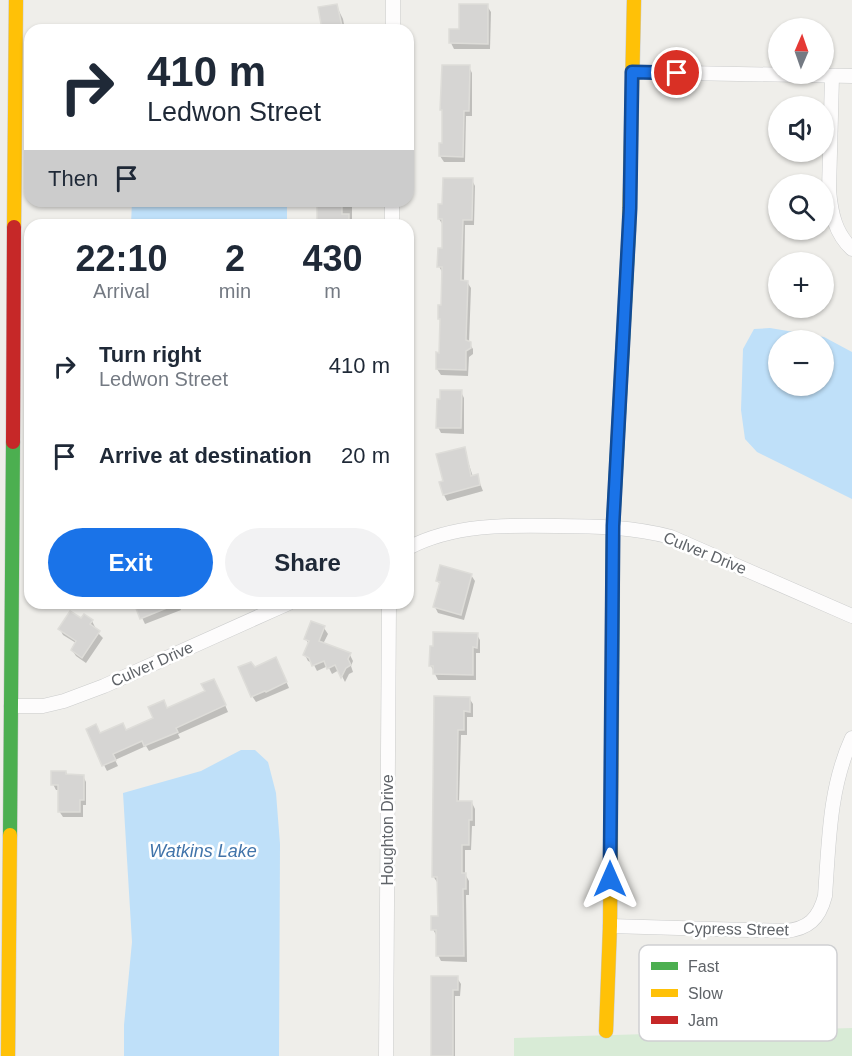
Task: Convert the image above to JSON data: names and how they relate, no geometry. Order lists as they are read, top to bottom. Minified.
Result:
{"streets":{"street":["Culver Drive","Houghton Drive","Cypress Street"]},"water":["Watkins Lake"],"legend":["Fast","Slow","Jam"],"north":"top","page":{"map_buttons":["+","−"],"turn":["410 m","Ledwon Street"],"then":"Then","eta":["22:10","Arrival","2","min","430","m"],"list":[{"name":"Turn right","note":"Ledwon Street","value":"410 m"},{"name":"Arrive at destination","value":"20 m"}],"buttons":["Exit","Share"]}}
